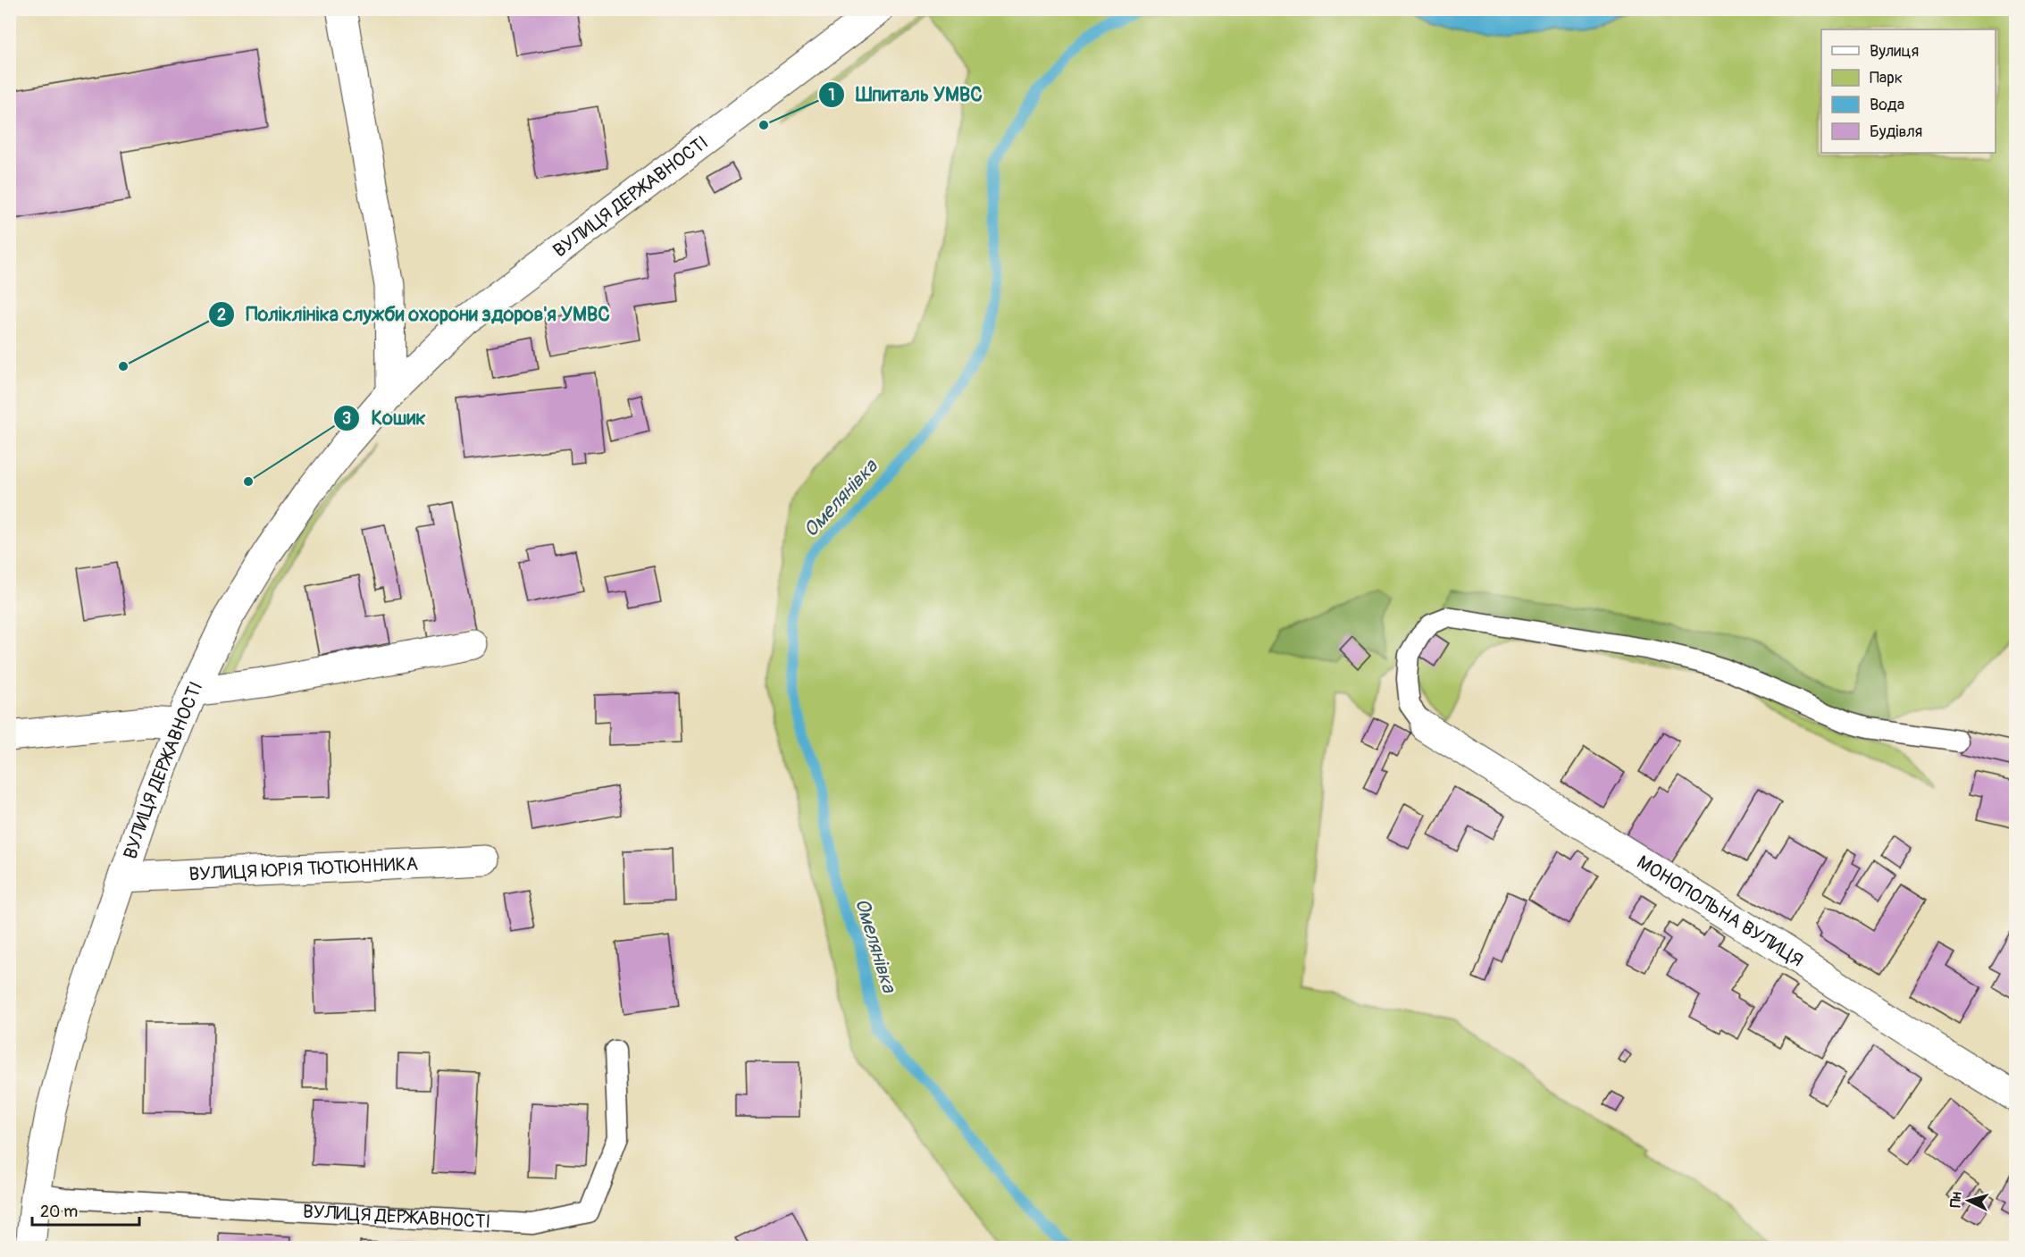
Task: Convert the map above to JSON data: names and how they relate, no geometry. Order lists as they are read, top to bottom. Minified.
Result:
{"streets":{"street":["ВУЛИЦЯ ДЕРЖАВНОСТІ","ВУЛИЦЯ ЮРІЯ ТЮТЮННИКА","МОНОПОЛЬНА ВУЛИЦЯ"]},"crossings":[["ВУЛИЦЯ ДЕРЖАВНОСТІ","ВУЛИЦЯ ЮРІЯ ТЮТЮННИКА"]],"water":["Омелянівка"],"places":["Шпиталь УМВС","Поліклініка служби охорони здоров'я УМВС","Кошик"],"legend":["Вулиця","Парк","Вода","Будівля"],"scale_bar":"20 m","north":"left"}
